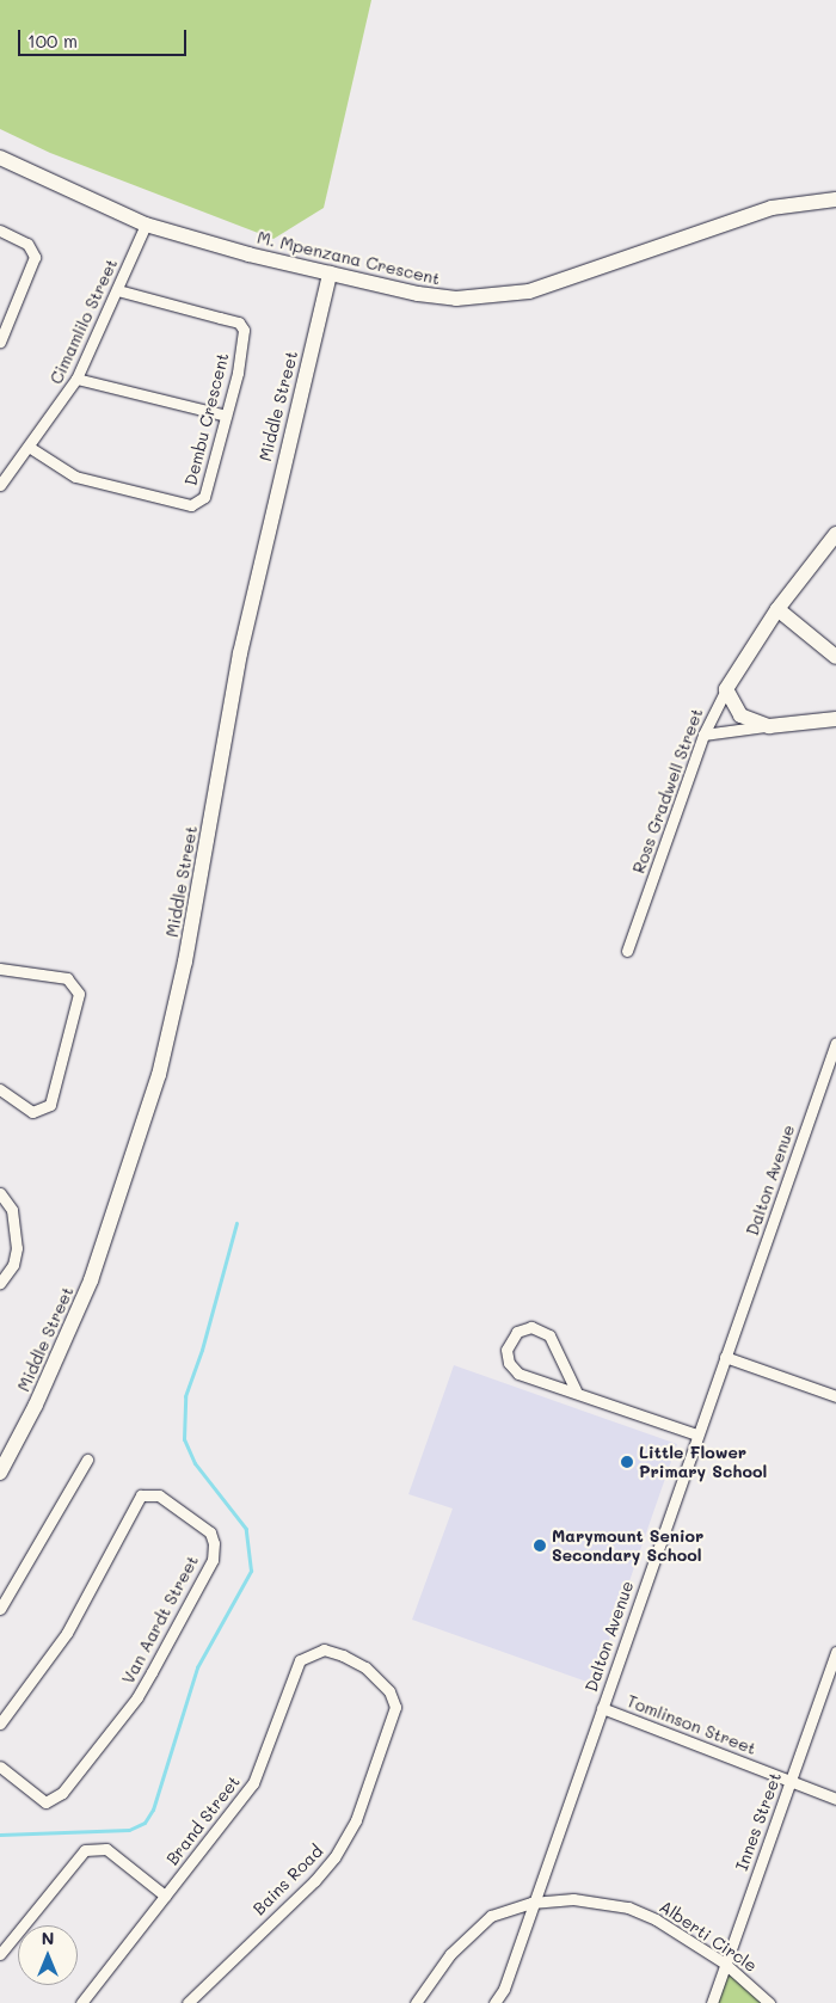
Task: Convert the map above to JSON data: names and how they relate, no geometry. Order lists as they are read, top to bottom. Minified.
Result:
{"streets":{"main road":["M. Mpenzana Crescent","Middle Street","Ross Gradwell Street"],"street":["Cimamlilo Street","Dembu Crescent","Dalton Avenue","Van Aardt Street","Tomlinson Street","Brand Street","Innes Street","Bains Road","Alberti Circle"]},"crossings":[["M. Mpenzana Crescent","Cimamlilo Street"],["M. Mpenzana Crescent","Middle Street"],["Cimamlilo Street","Dembu Crescent"],["Dalton Avenue","Tomlinson Street"],["Dalton Avenue","Alberti Circle"],["Tomlinson Street","Innes Street"],["Brand Street","Bains Road"],["Innes Street","Alberti Circle"]],"places":["Little Flower Primary School","Marymount Senior Secondary School"],"scale_bar":"100 m","north":"top"}
